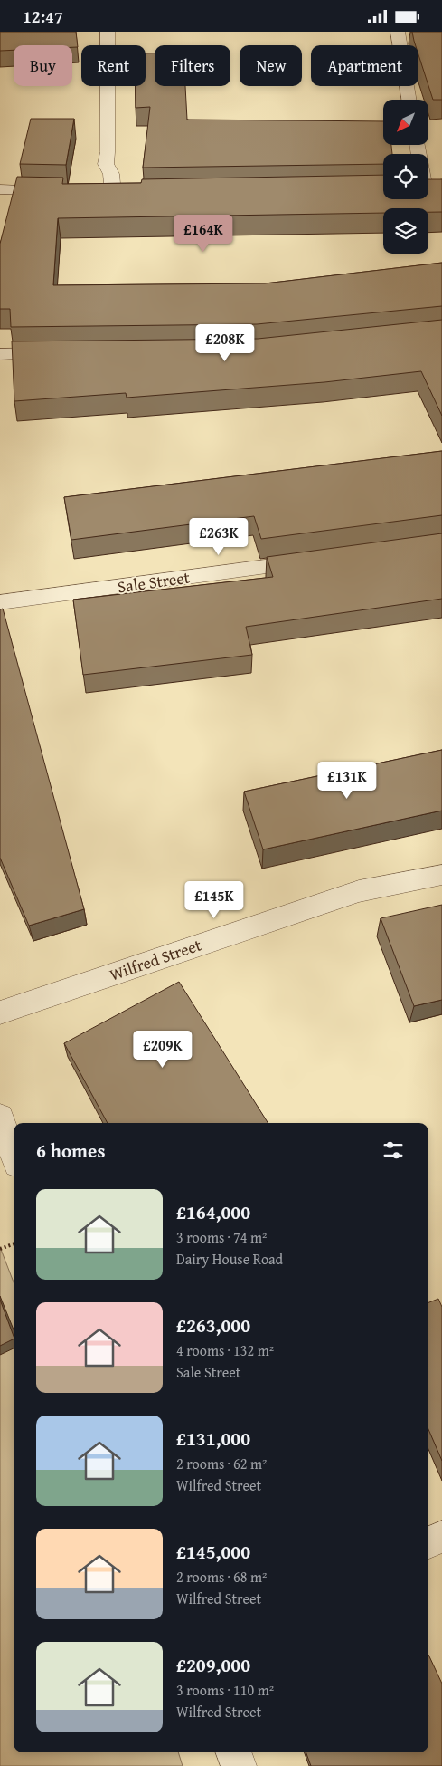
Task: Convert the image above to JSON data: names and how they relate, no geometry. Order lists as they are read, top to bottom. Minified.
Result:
{"streets":{"street":["Sale Street","Wilfred Street"]},"north":"bottom left","page":{"status":"12:47","chip":["Buy","Rent","Filters","New","Apartment"],"price":["£164K","£208K","£263K","£131K","£145K","£209K"],"heading":"6 homes","list":[{"name":"£164,000","note":"3 rooms · 74 m² · Dairy House Road"},{"name":"£263,000","note":"4 rooms · 132 m² · Sale Street"},{"name":"£131,000","note":"2 rooms · 62 m² · Wilfred Street"},{"name":"£145,000","note":"2 rooms · 68 m² · Wilfred Street"},{"name":"£209,000","note":"3 rooms · 110 m² · Wilfred Street"}]}}
